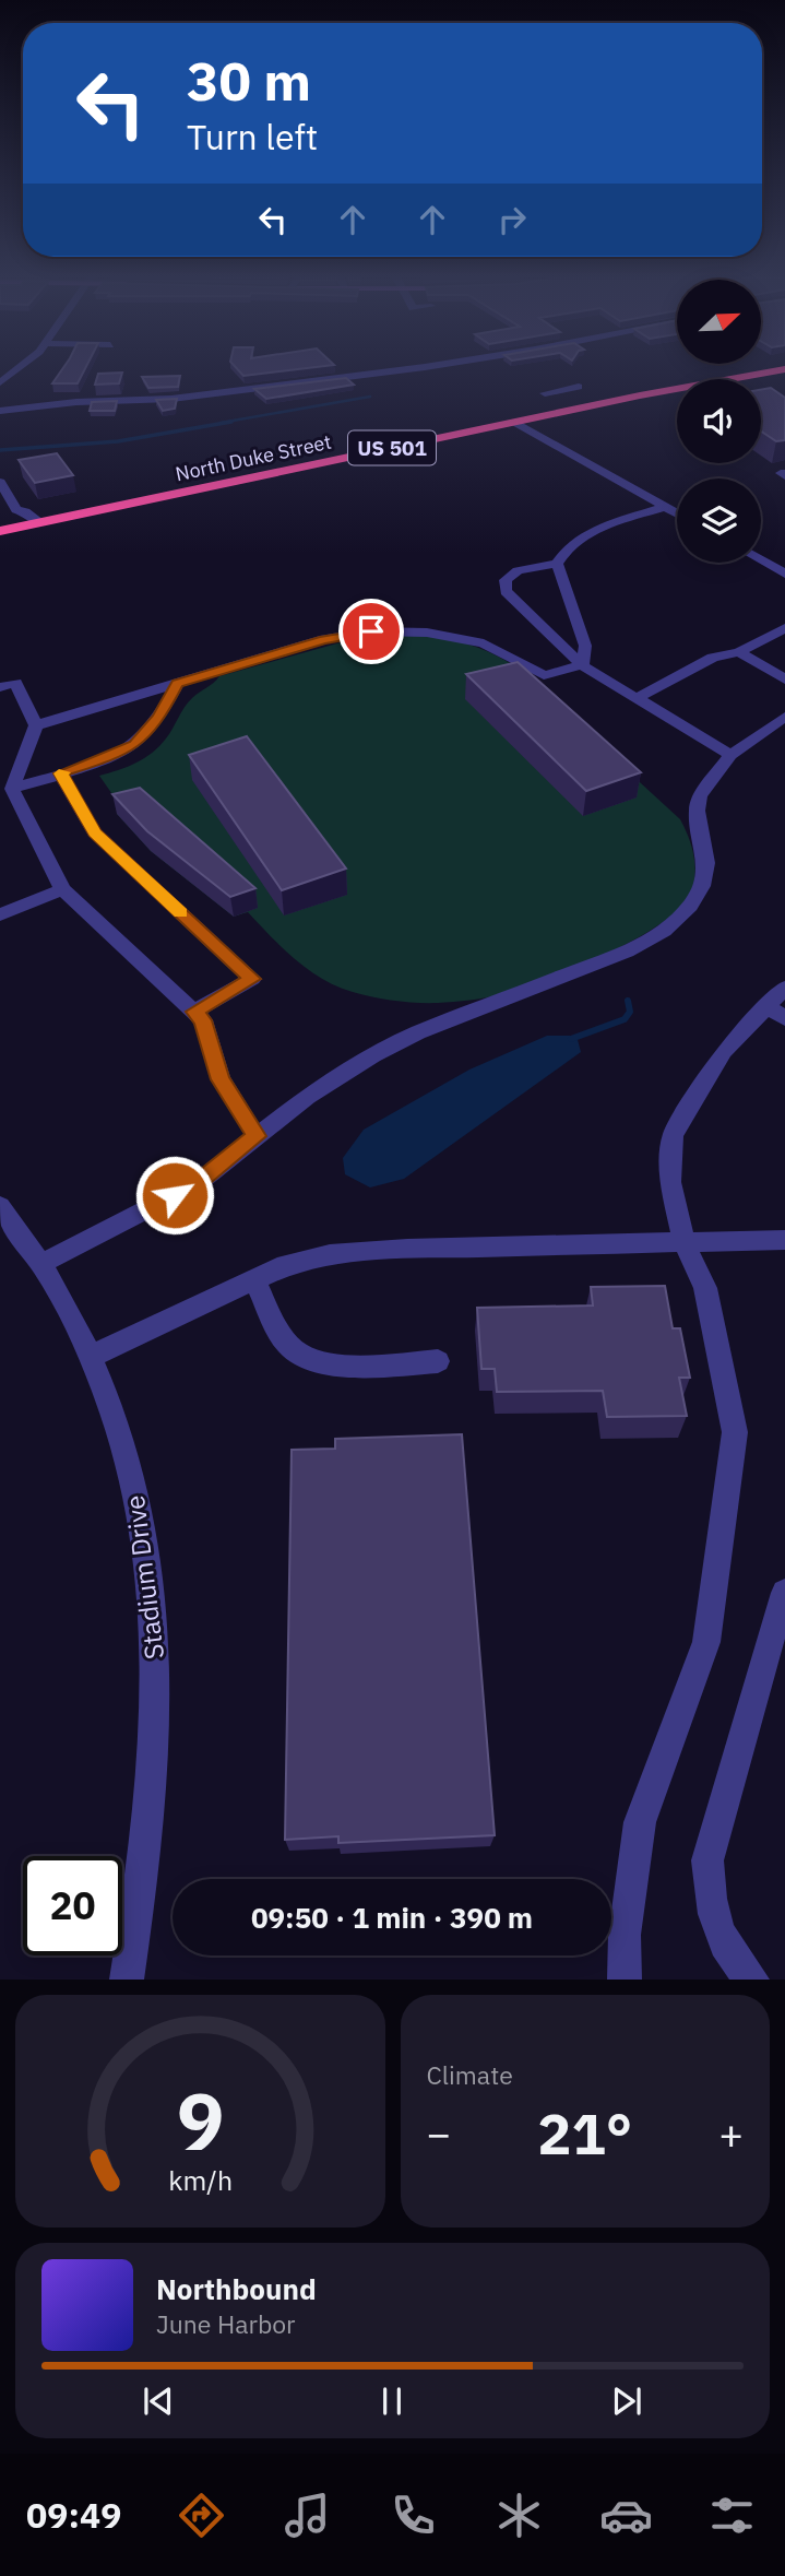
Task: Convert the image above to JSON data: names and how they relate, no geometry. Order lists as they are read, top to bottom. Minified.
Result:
{"streets":{"highway":["US 501","North Duke Street"],"street":["Stadium Drive"]},"north":"top right","page":{"turn":["30 m","Turn left"],"limit":"20","trip":"09:50 · 1 min · 390 m","tile":"Climate","heat":["−","21°","+"],"song":["Northbound","June Harbor"],"tabs":"09:49","gauge":["9","km/h"]}}
